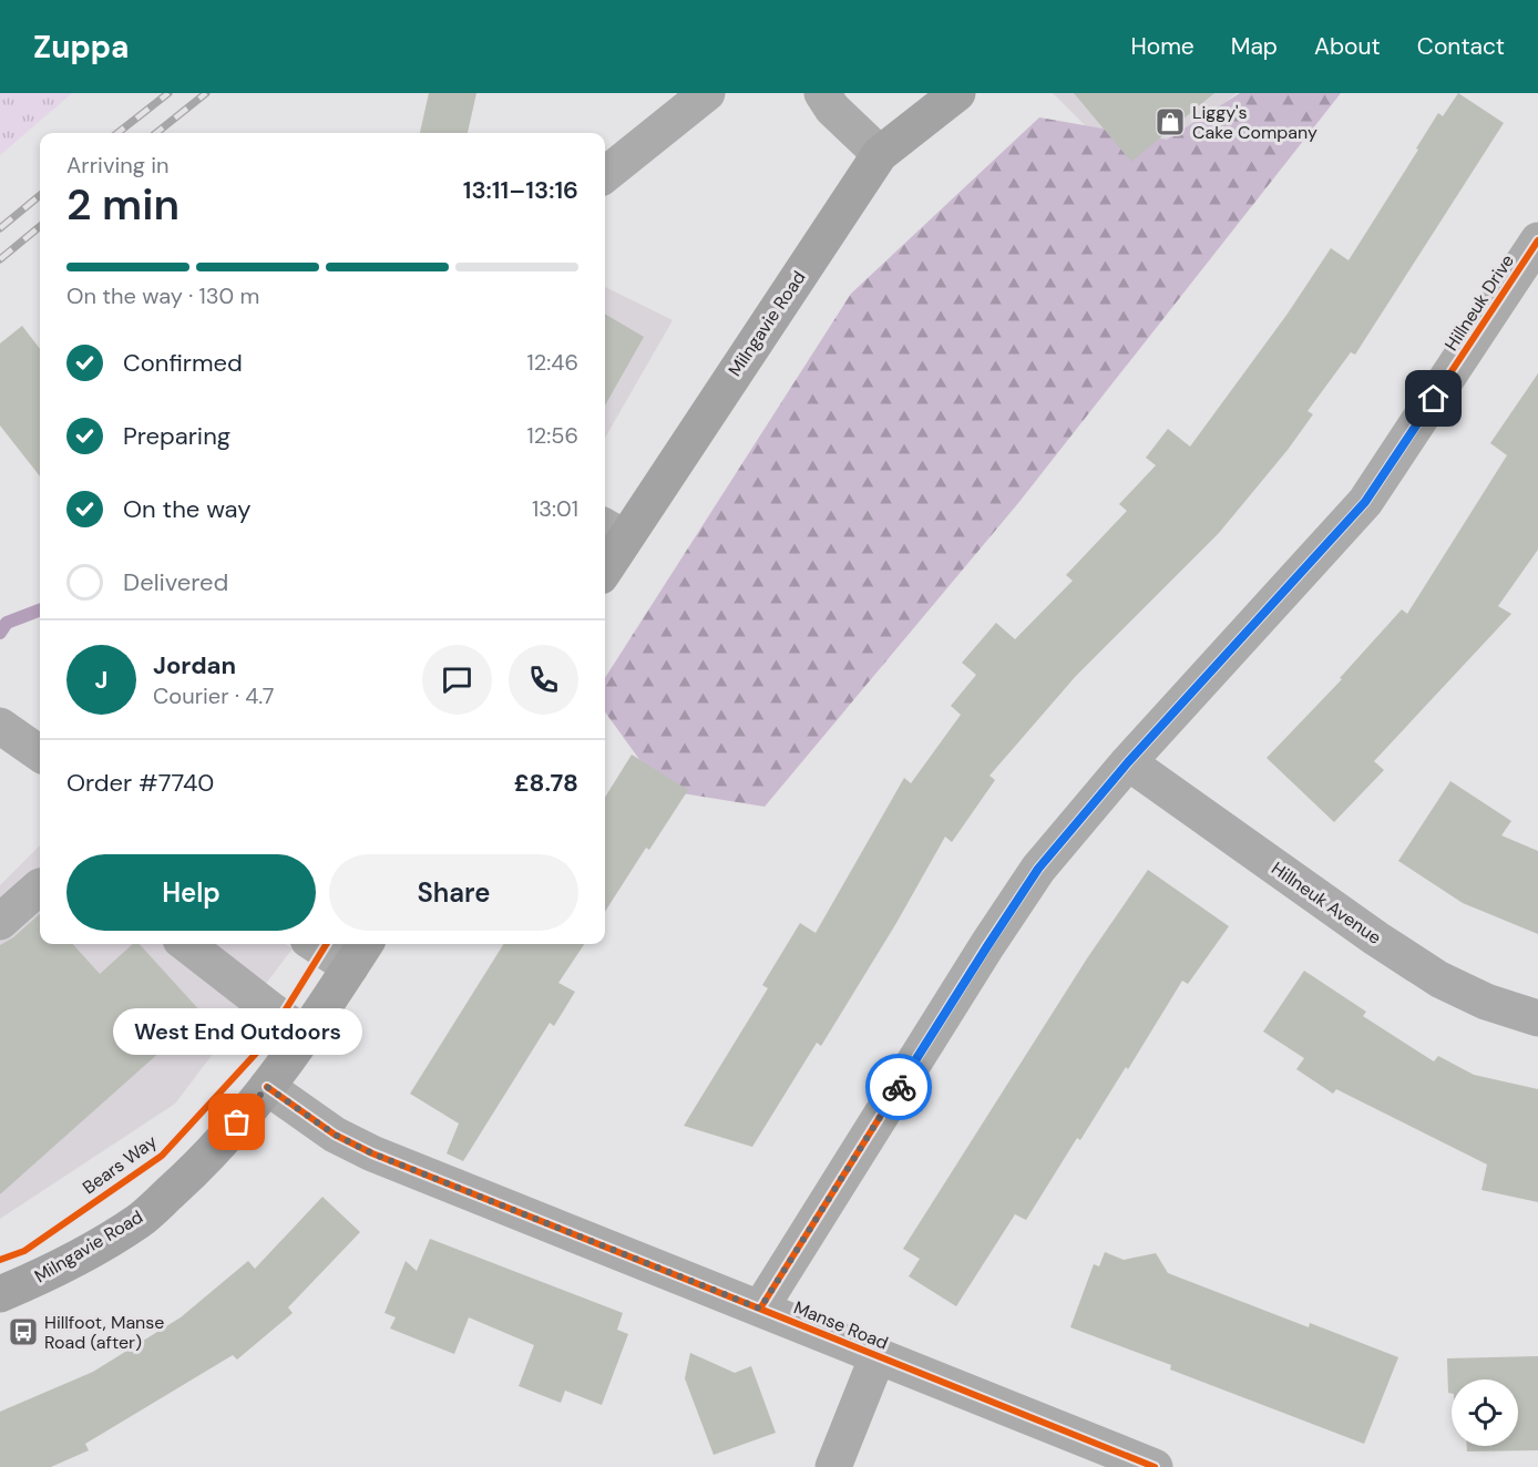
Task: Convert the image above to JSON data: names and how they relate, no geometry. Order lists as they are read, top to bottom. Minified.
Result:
{"streets":{"main road":["Milngavie Road"],"street":["Hillneuk Drive","Hillneuk Avenue","Manse Road"],"cycle path":["Bears Way"]},"crossings":[["Hillneuk Drive","Hillneuk Avenue"],["Hillneuk Drive","Manse Road"],["Milngavie Road","Manse Road"]],"places":{"shop":["Liggy's Cake Company"],"other":["West End Outdoors"],"bus stop":["Hillfoot, Manse Road (after)"]},"page":{"header":"Zuppa","nav":["Home","Map","About","Contact"],"heading":["2 min","Arriving in","13:11–13:16"],"panel":["Jordan","Courier · 4.7","Order #7740","£8.78"],"bar":"On the way · 130 m","list":[["Confirmed","12:46"],["Preparing","12:56"],["On the way","13:01"],"Delivered"],"round":"J","buttons":["Help","Share"],"bubble":"West End Outdoors"}}
